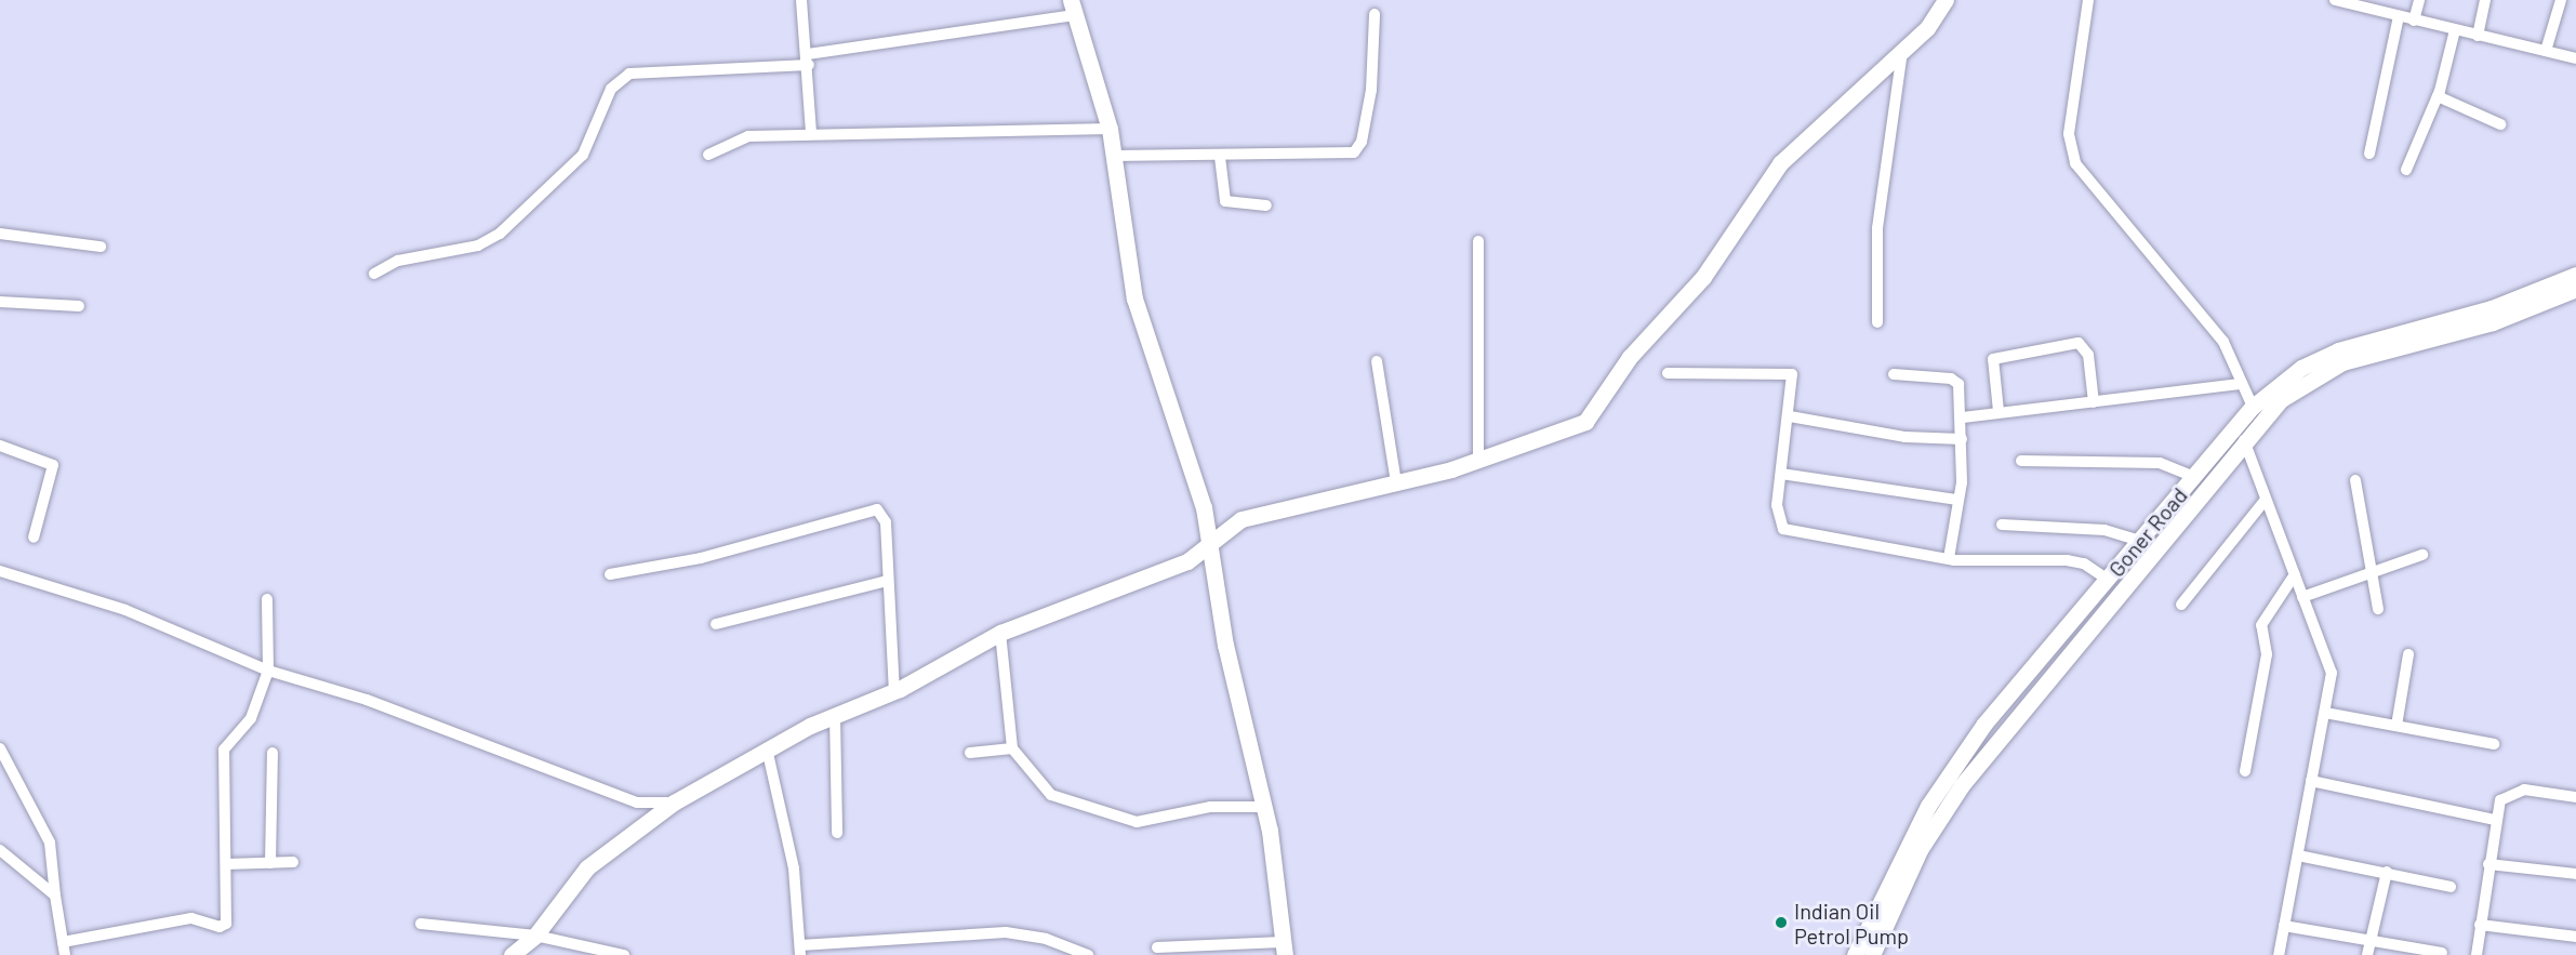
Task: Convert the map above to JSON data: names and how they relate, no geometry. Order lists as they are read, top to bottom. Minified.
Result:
{"streets":{"street":["Goner Road"]},"places":["Indian Oil Petrol Pump"]}
